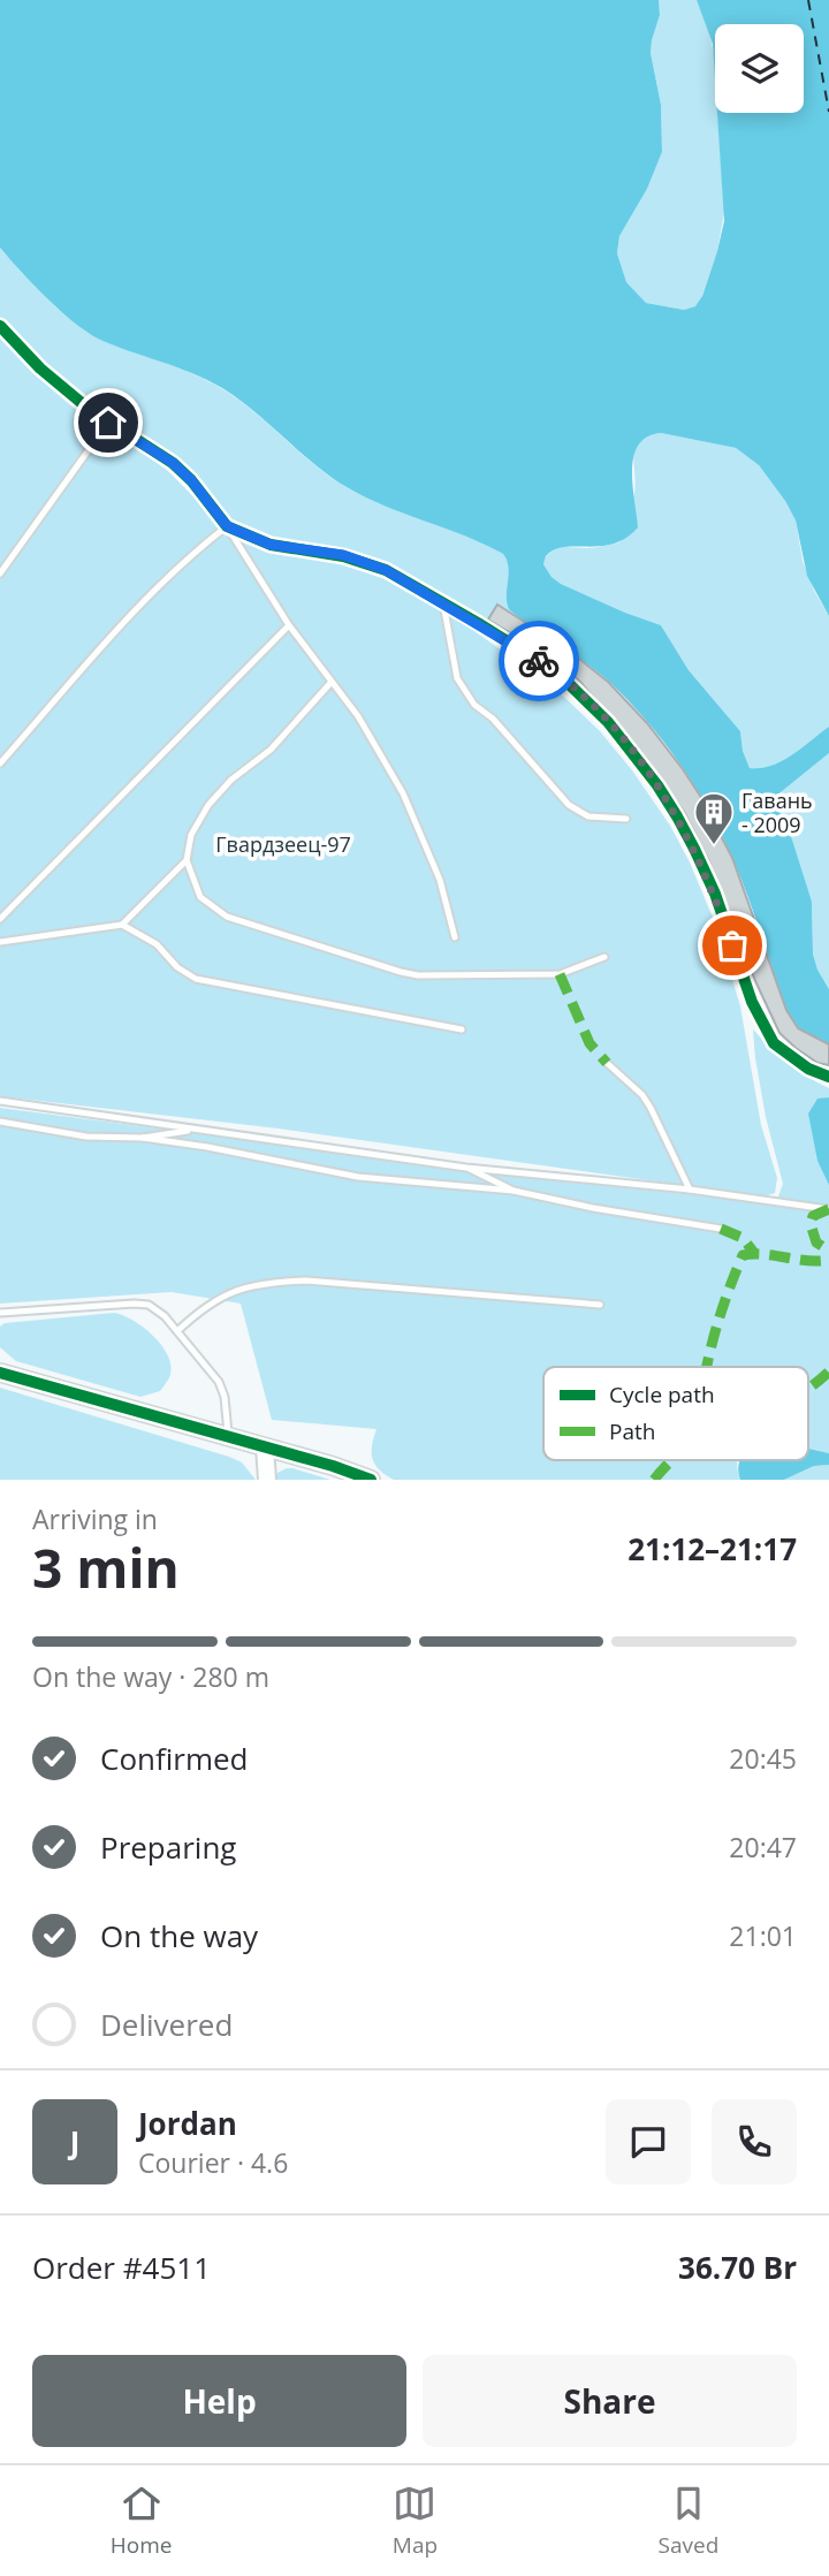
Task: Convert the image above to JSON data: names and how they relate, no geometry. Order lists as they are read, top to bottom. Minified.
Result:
{"parks":["Гвардзеец-97"],"places":{"building":["Гавань - 2009"]},"legend":["Cycle path","Path"],"page":{"heading":["3 min","Arriving in","21:12–21:17"],"panel":["Jordan","Courier · 4.6","Order #4511","36.70 Br"],"bar":"On the way · 280 m","list":[["Confirmed","20:45"],["Preparing","20:47"],["On the way","21:01"],"Delivered"],"round":"J","buttons":["Help","Share"],"tabs":["Home","Map","Saved"]}}
